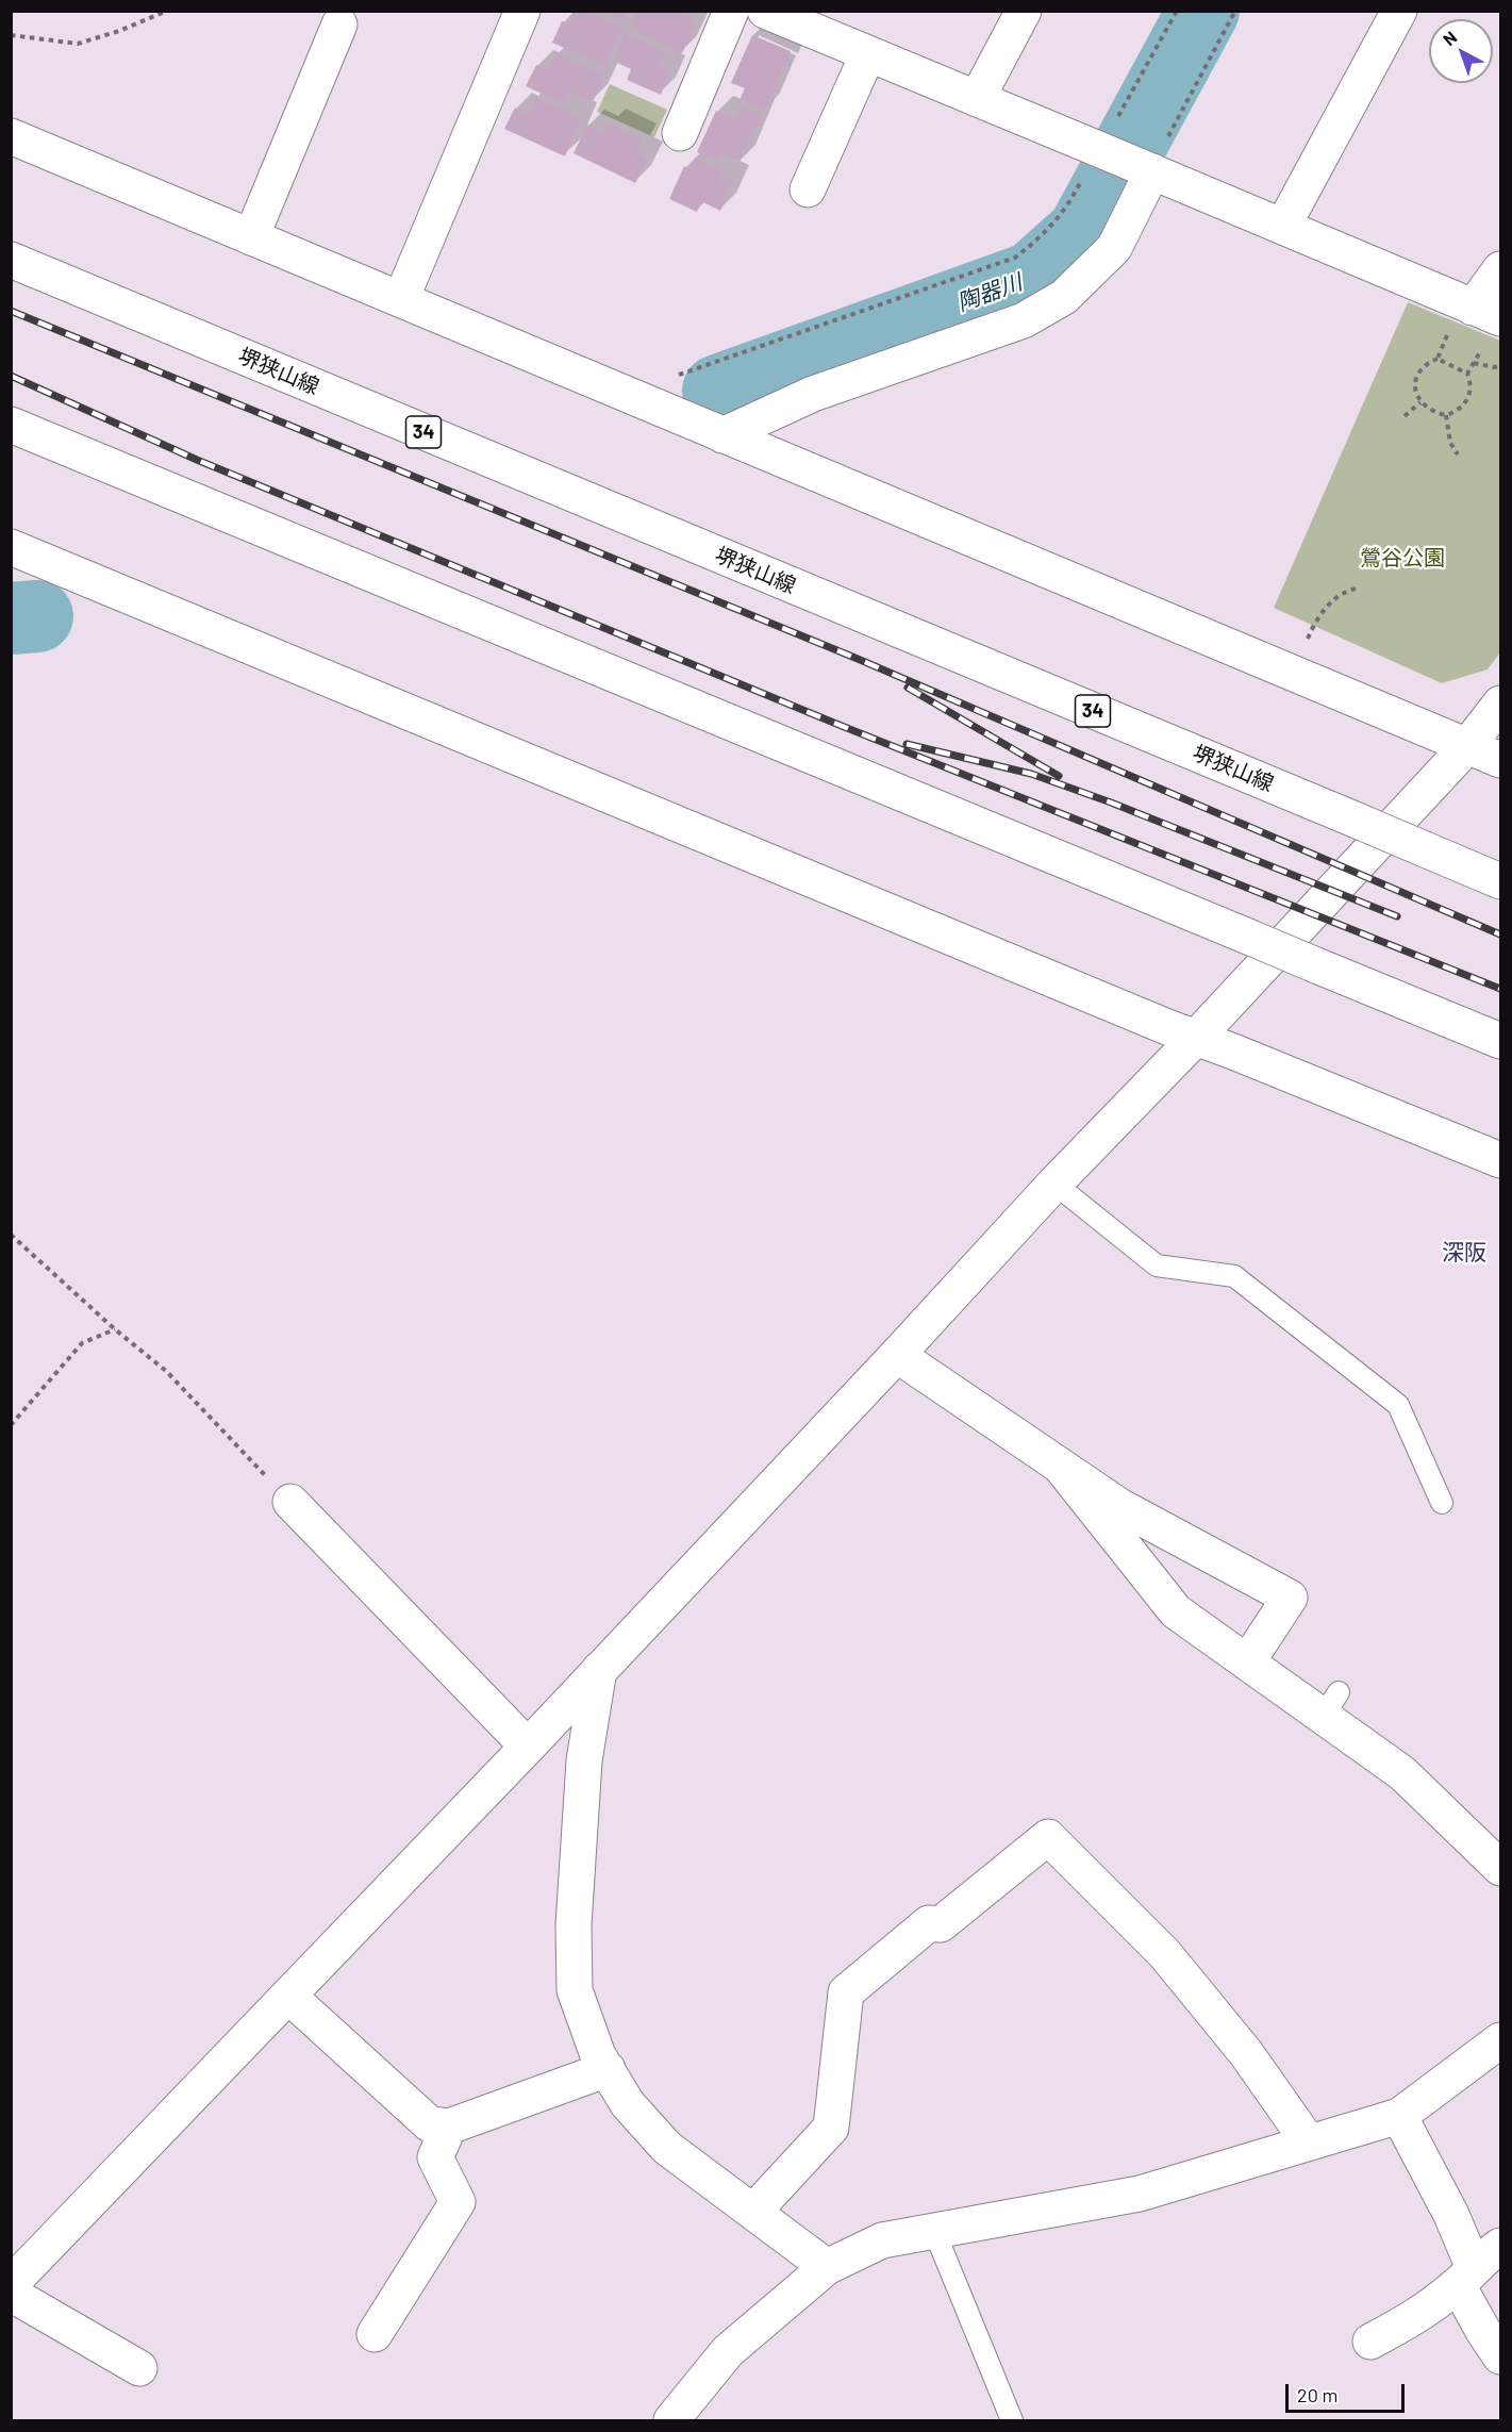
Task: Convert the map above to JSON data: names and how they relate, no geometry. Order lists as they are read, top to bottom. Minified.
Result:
{"streets":{"street":["堺狭山線","34"]},"districts":["深阪"],"water":["陶器川"],"parks":["鶯谷公園"],"scale_bar":"20 m","north":"top left"}
